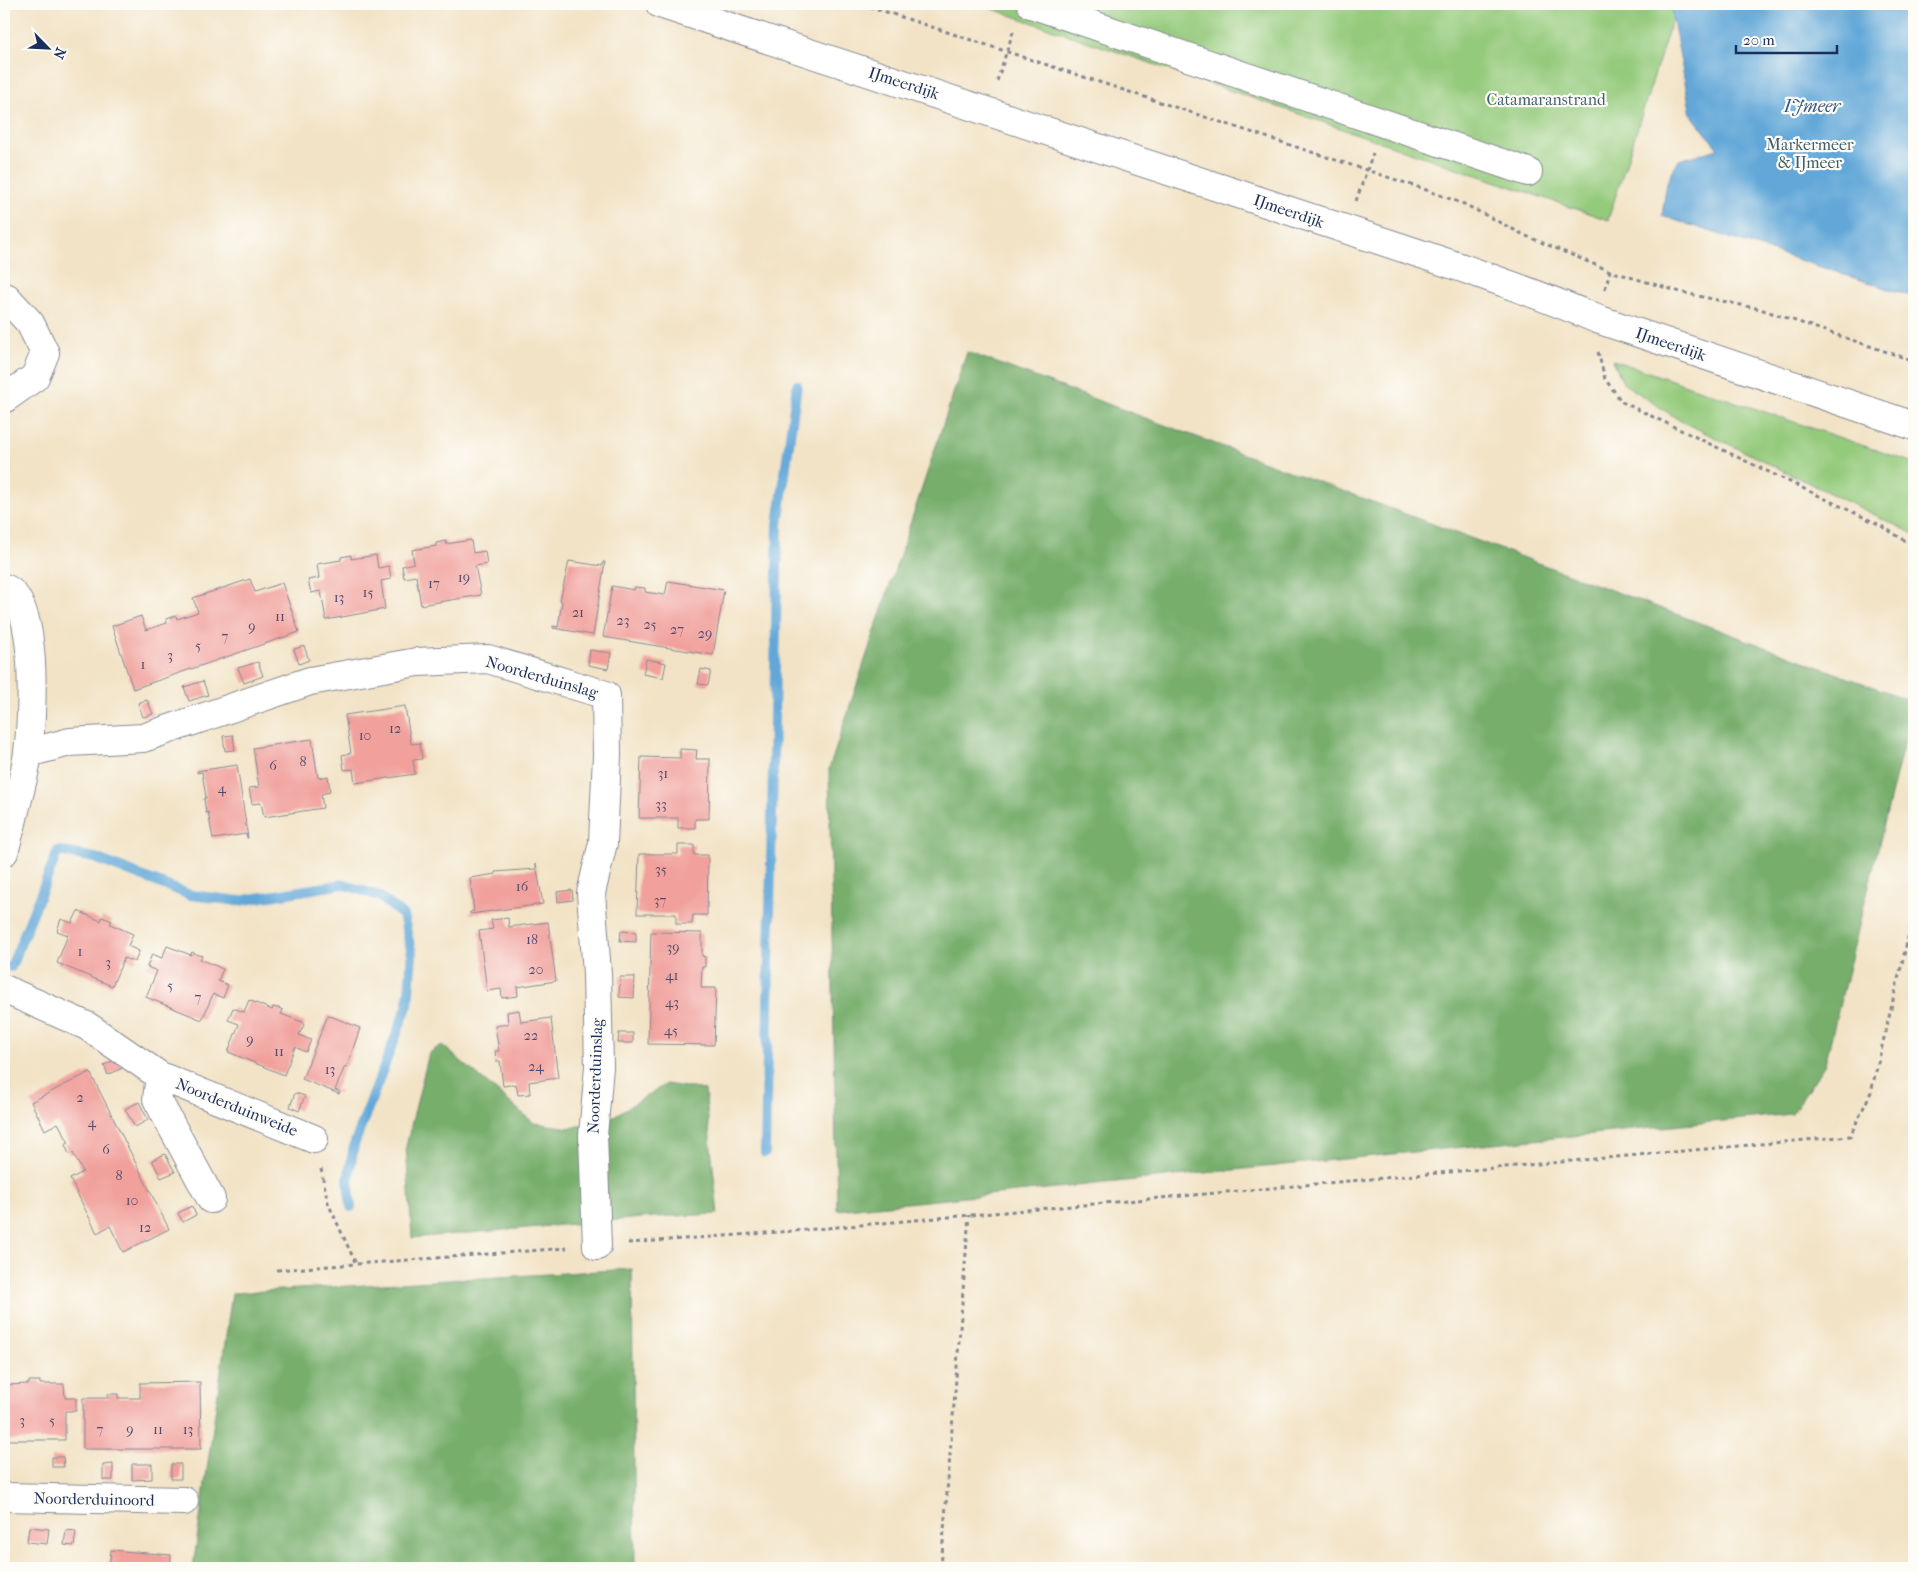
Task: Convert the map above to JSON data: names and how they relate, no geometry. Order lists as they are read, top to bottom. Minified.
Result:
{"streets":{"street":["IJmeerdijk","Noorderduinslag","Noorderduinweide","Noorderduinoord"]},"water":["IJmeer"],"parks":["Catamaranstrand","Markermeer & IJmeer"],"house_numbers":["19","17","15","13","21","11","23","25","9","27","29","7","5","3","1","12","10","8","6","31","4","33","35","16","37","18","39","1","3","20","41","5","7","43","45","22","9","11","24","13","2","4","6","8","10","12","3","5","7","9","11","13"],"scale_bar":"20 m","north":"bottom right"}
